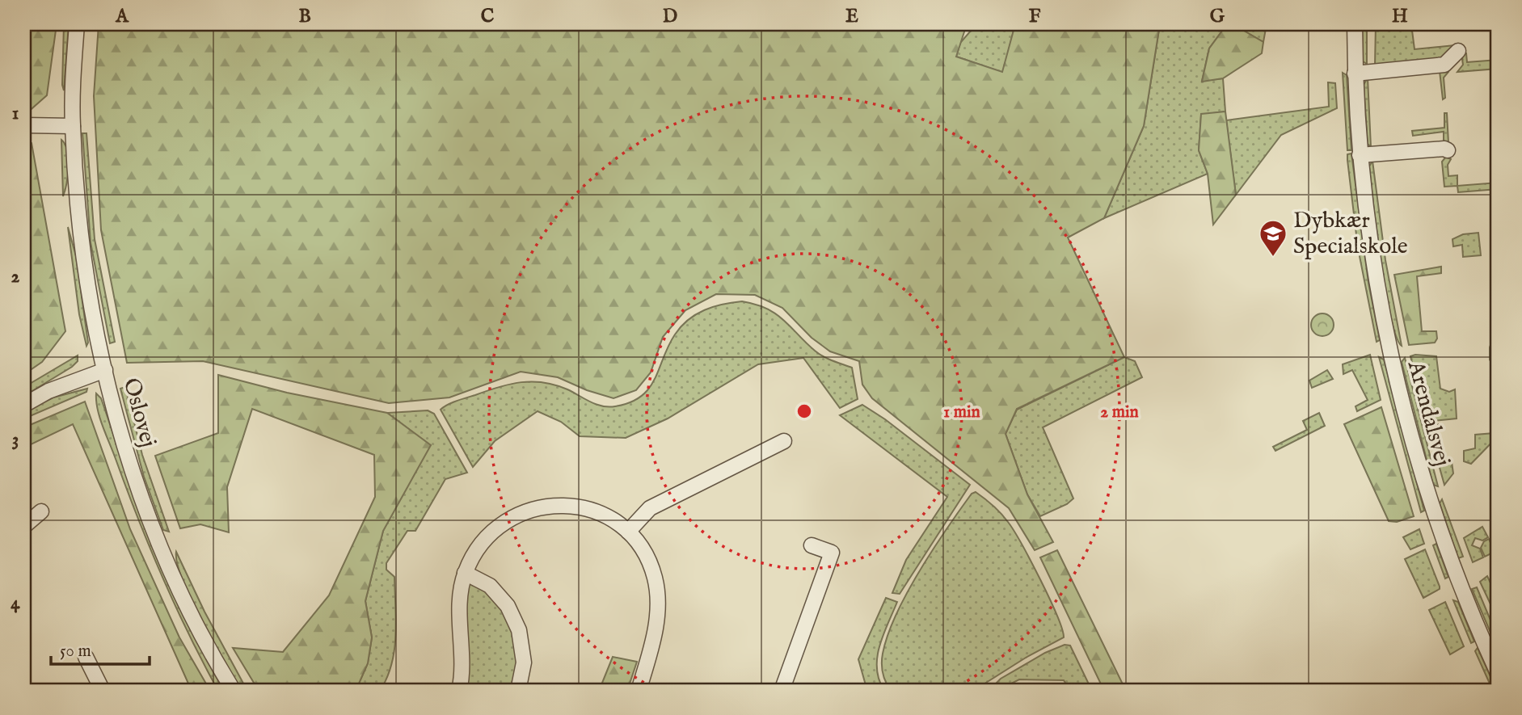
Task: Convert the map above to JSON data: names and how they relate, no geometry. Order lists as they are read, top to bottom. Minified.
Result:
{"streets":{"street":["Oslovej","Arendalsvej"]},"places":{"school or university":["Dybkær Specialskole"]},"scale_bar":"50 m","grid":{"columns":["A","B","C","D","E","F","G","H"],"rows":["1","2","3","4"]},"rings":["1 min","2 min"]}
